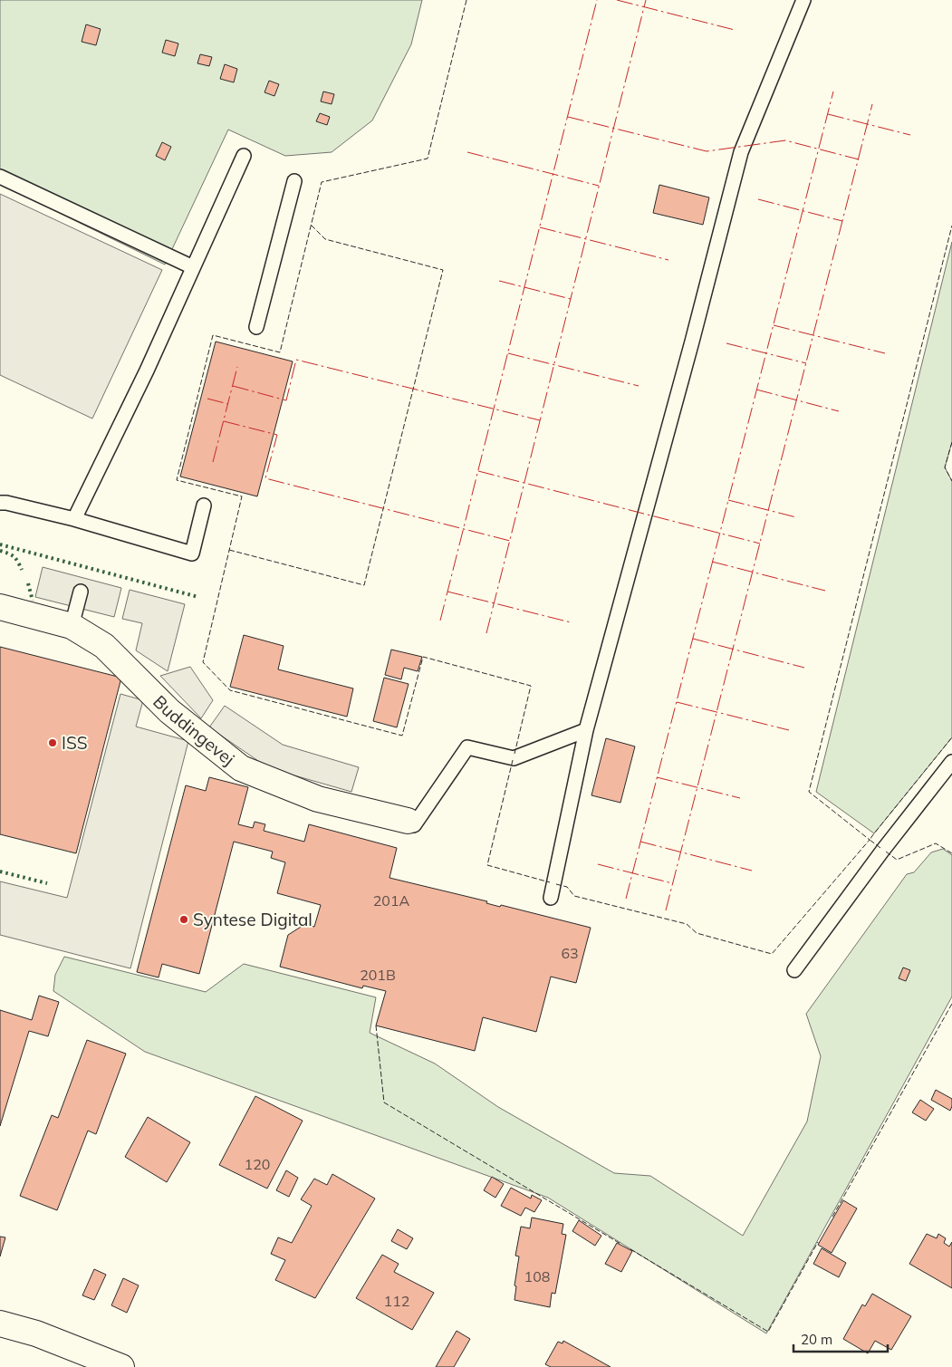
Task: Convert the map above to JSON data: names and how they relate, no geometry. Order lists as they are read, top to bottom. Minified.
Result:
{"streets":{"street":["Buddingevej"]},"places":["ISS","Syntese Digital"],"house_numbers":["201A","63","201B","120","108","112"],"scale_bar":"20 m"}
